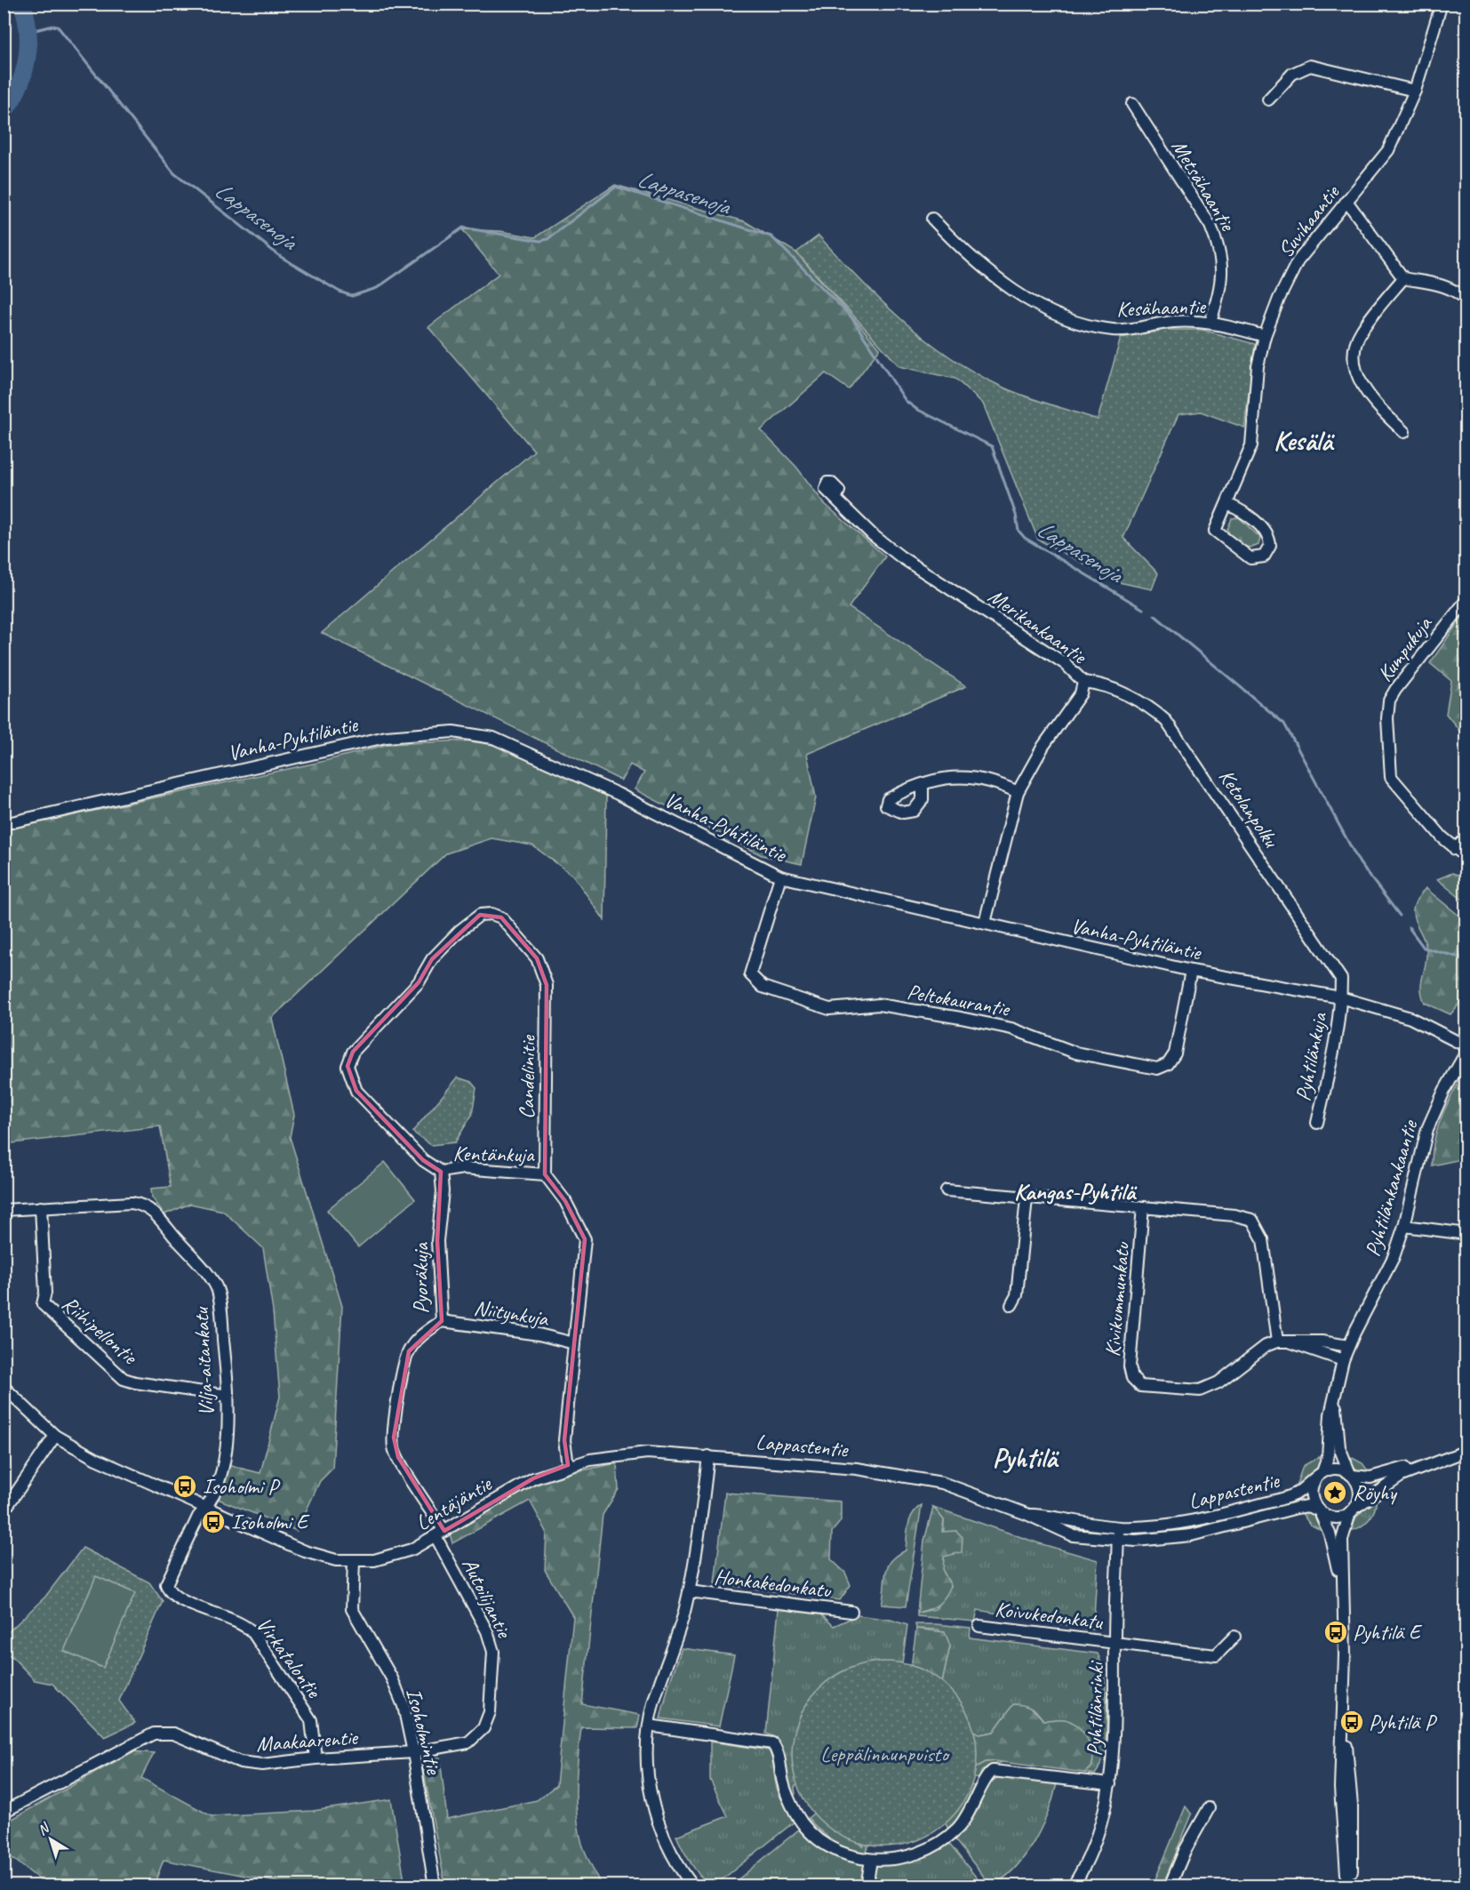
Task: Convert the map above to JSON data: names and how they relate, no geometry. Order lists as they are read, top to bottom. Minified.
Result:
{"streets":{"street":["Metsähaantie","Suvihaantie","Kesähaantie","Merikankaantie","Kumpukuja","Vanha-Pyhtiläntie","Ketolanpolku","Peltokaurantie","Pyhtilänkuja","Candelinitie","Kentänkuja","Pyhtilänkankaantie","Pyoräkuja","Kivikummunkatu","Niitynkuja","Riihipellontie","Vilja-aitankatu","Lappastentie","Lentäjäntie","Honkakedonkatu","Autoilijantie","Koivukedonkatu","Virkatalontie","Pyhtilänrinki","Isoholmintie","Maakaarentie"]},"crossings":[["Metsähaantie","Kesähaantie"],["Suvihaantie","Kesähaantie"],["Merikankaantie","Vanha-Pyhtiläntie"],["Merikankaantie","Ketolanpolku"],["Vanha-Pyhtiläntie","Ketolanpolku"],["Vanha-Pyhtiläntie","Peltokaurantie"],["Vanha-Pyhtiläntie","Pyhtilänkuja"],["Ketolanpolku","Pyhtilänkuja"],["Candelinitie","Kentänkuja"],["Candelinitie","Pyoräkuja"],["Kentänkuja","Pyoräkuja"],["Pyhtilänkankaantie","Lappastentie"],["Pyoräkuja","Niitynkuja"],["Pyoräkuja","Lentäjäntie"],["Pyoräkuja","Autoilijantie"],["Riihipellontie","Vilja-aitankatu"],["Vilja-aitankatu","Lentäjäntie"],["Vilja-aitankatu","Virkatalontie"],["Lappastentie","Lentäjäntie"],["Lappastentie","Pyhtilänrinki"],["Lentäjäntie","Autoilijantie"],["Lentäjäntie","Virkatalontie"],["Lentäjäntie","Isoholmintie"],["Autoilijantie","Isoholmintie"],["Autoilijantie","Maakaarentie"],["Koivukedonkatu","Pyhtilänrinki"],["Virkatalontie","Maakaarentie"],["Isoholmintie","Maakaarentie"]],"districts":["Kesälä","Kangas-Pyhtilä","Pyhtilä"],"water":["Lappasenoja"],"parks":["Leppälinnunpuisto"],"places":{"bus stop":["Isoholmi P","Isoholmi E","Pyhtilä E","Pyhtilä P"],"place":["Röyhy"]},"north":"top left"}
